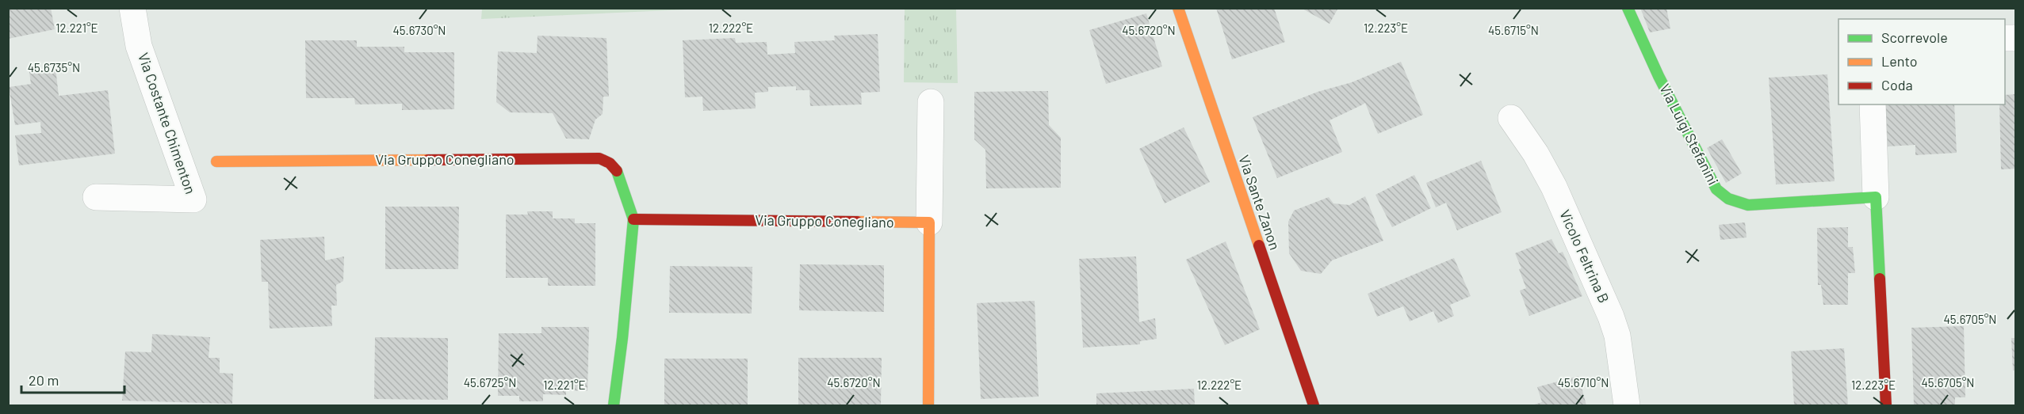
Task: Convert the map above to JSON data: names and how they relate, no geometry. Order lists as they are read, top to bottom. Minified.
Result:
{"streets":{"street":["Via Costante Chimenton","Via Luigi Stefanini","Via Gruppo Conegliano","Via Sante Zanon","Vicolo Feltrina B"]},"legend":["Scorrevole","Lento","Coda"],"scale_bar":"20 m","coordinates":["12.221°E","12.222°E","12.223°E","45.6730°N","45.6720°N","45.6715°N","45.6735°N","45.6705°N","45.6725°N","45.6710°N"]}
